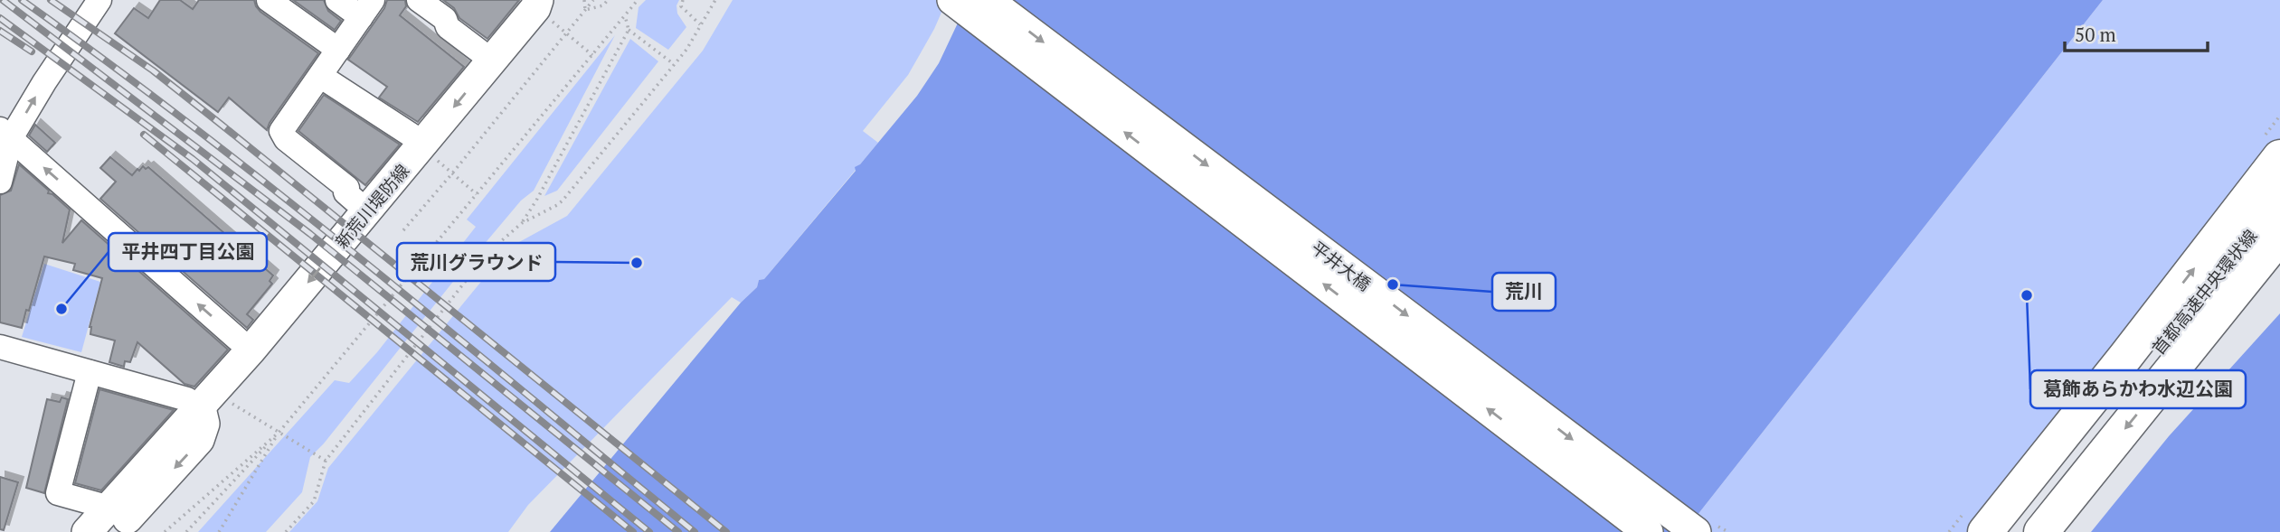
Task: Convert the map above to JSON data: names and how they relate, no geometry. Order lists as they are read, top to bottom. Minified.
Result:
{"streets":{"highway":["首都高速中央環状線"],"main road":["新荒川堤防線","平井大橋"]},"one_way":["新荒川堤防線"],"places":["荒川グラウンド","荒川","葛飾あらかわ水辺公園","平井四丁目公園"],"scale_bar":"50 m"}
